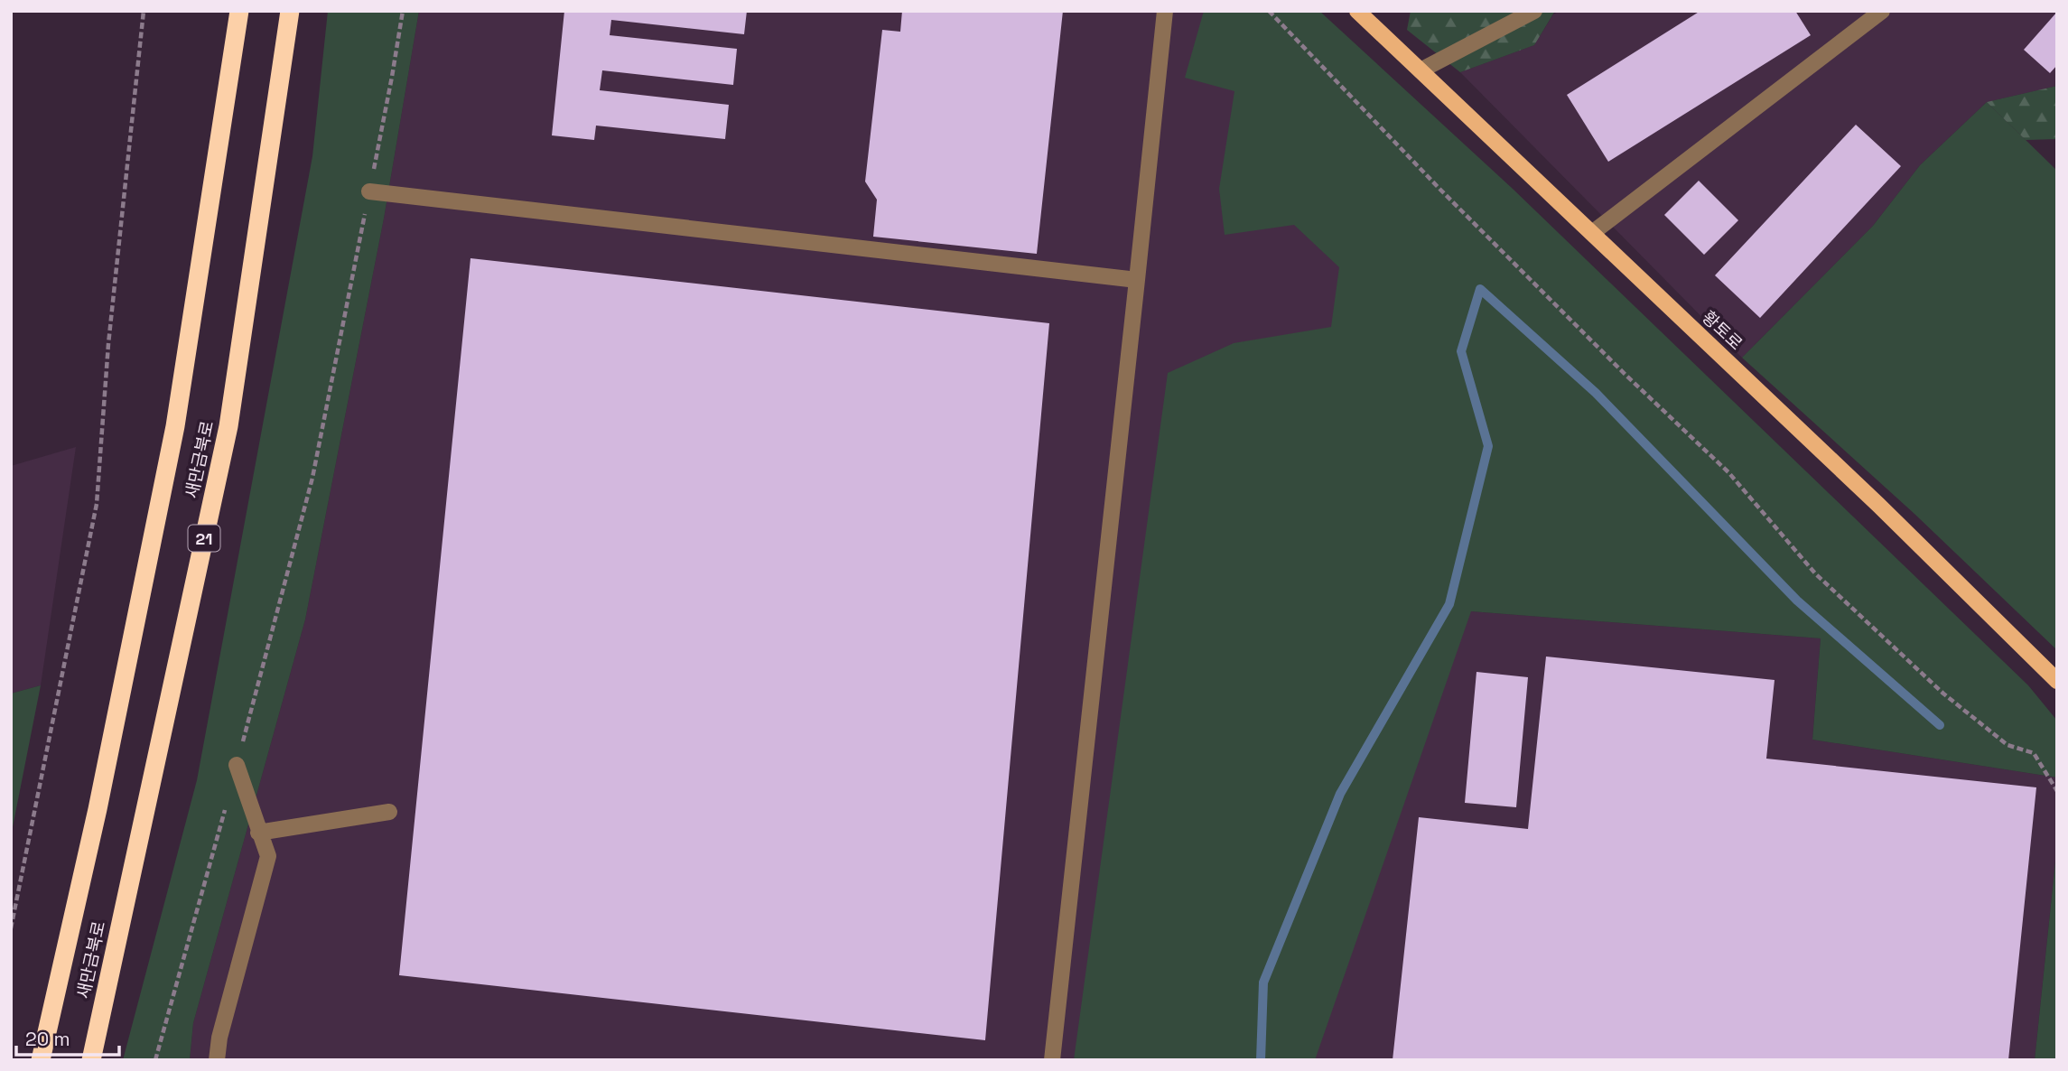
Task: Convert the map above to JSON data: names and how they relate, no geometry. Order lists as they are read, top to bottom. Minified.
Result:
{"streets":{"highway":["새만금북로","21"],"main road":["황토로"]},"scale_bar":"20 m"}
